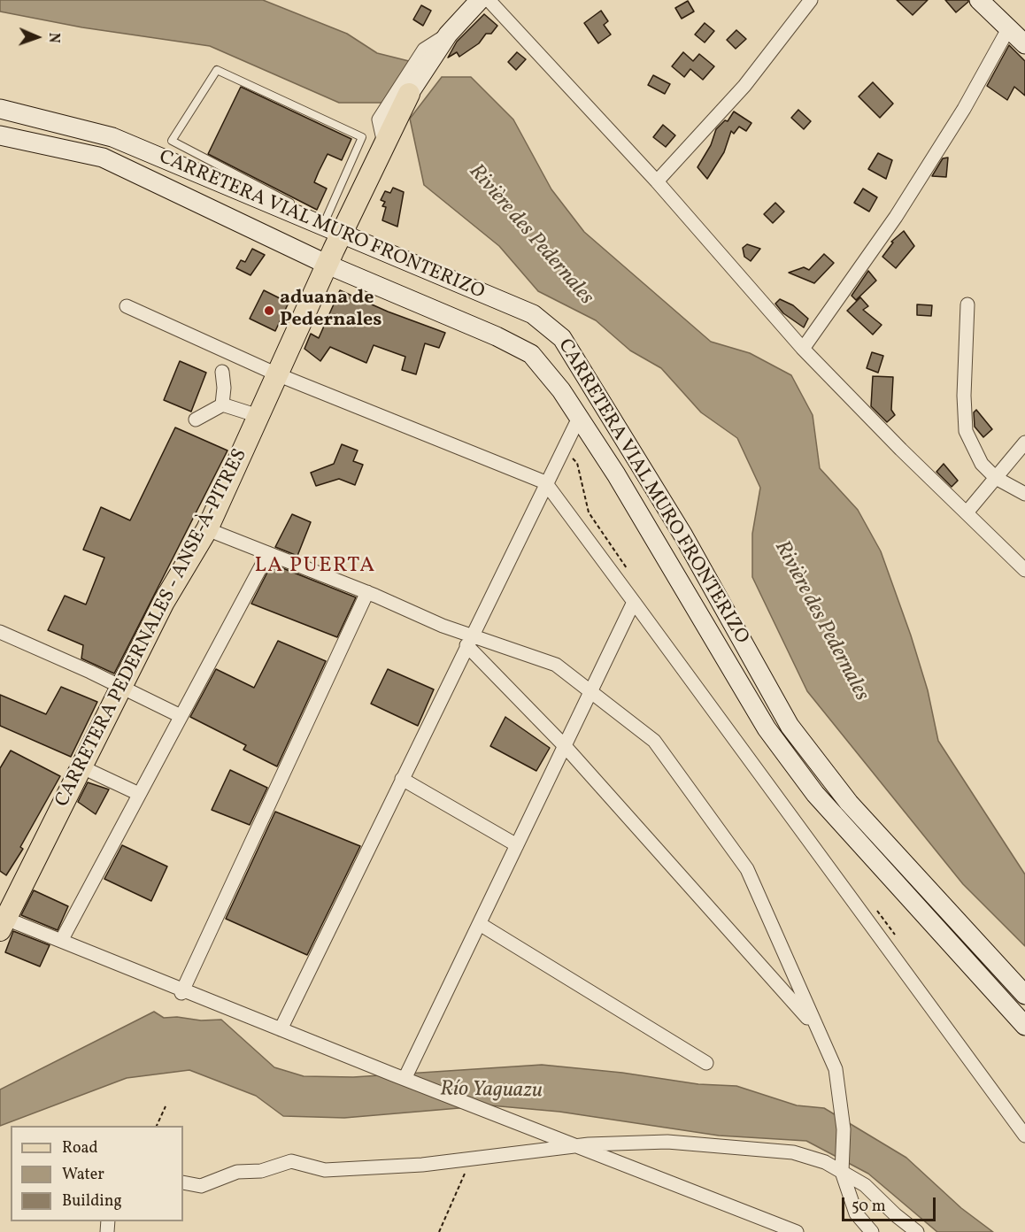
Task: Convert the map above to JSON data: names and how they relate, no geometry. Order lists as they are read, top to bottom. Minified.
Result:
{"streets":{"main road":["CARRETERA PEDERNALES - ANSE-À-PITRES"],"street":["CARRETERA VIAL MURO FRONTERIZO"]},"crossings":[["CARRETERA VIAL MURO FRONTERIZO","CARRETERA PEDERNALES - ANSE-À-PITRES"]],"districts":["LA PUERTA"],"water":["Rivière des Pedernales","Río Yaguazu"],"places":["aduana de Pedernales"],"legend":["Road","Water","Building"],"scale_bar":"50 m","north":"right"}
